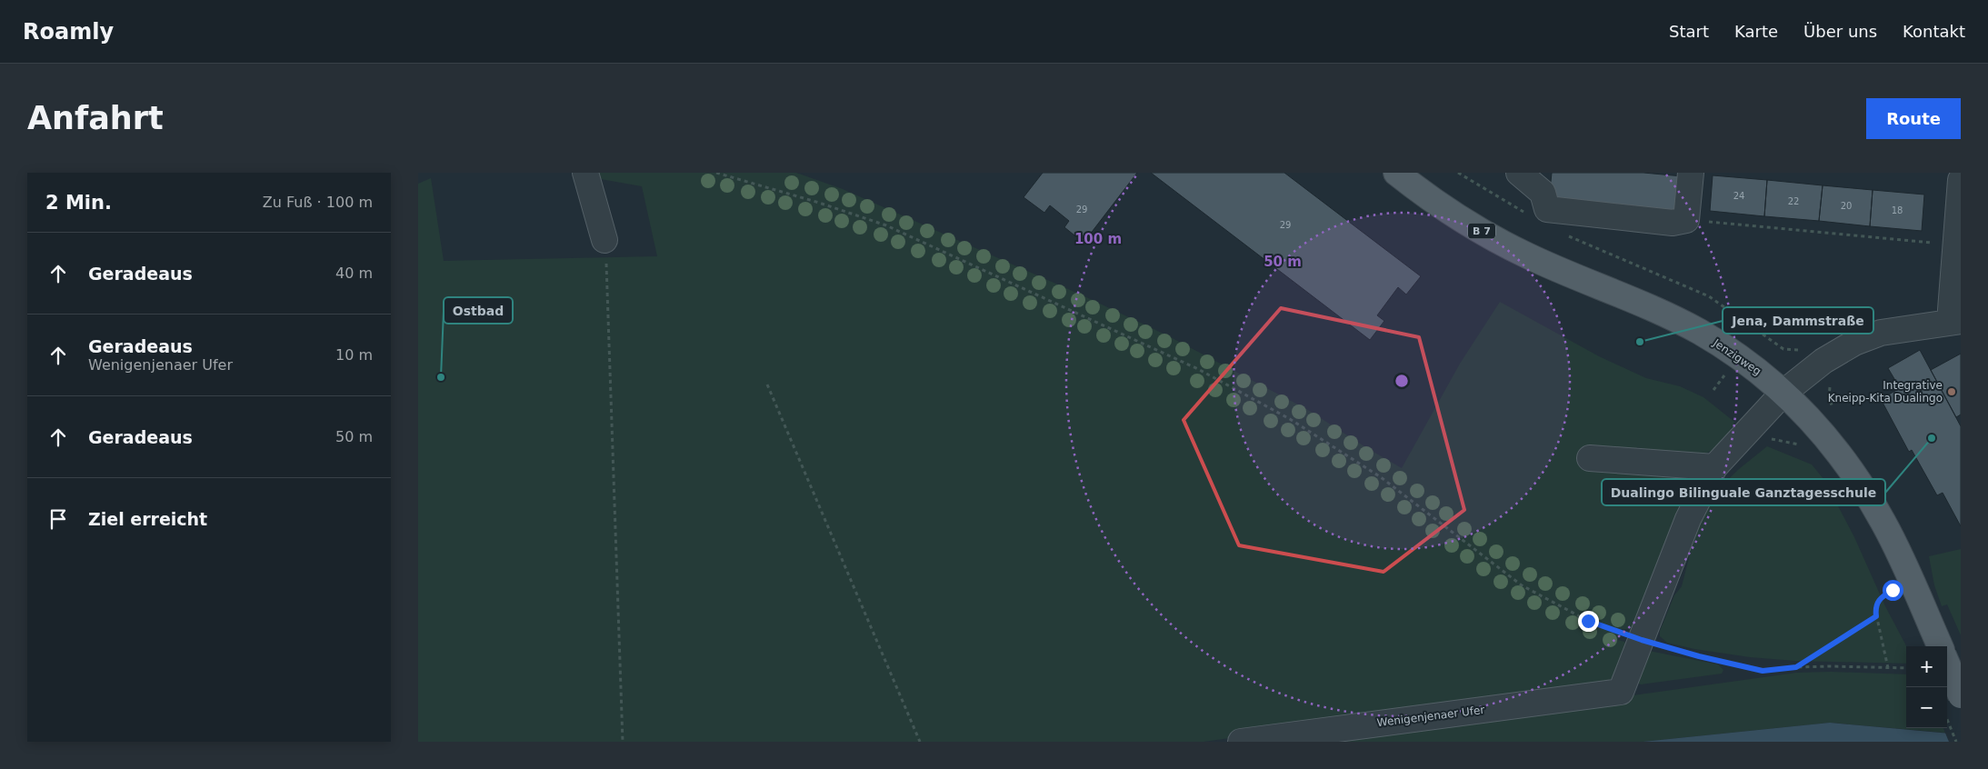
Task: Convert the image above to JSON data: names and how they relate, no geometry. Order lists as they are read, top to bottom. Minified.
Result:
{"streets":{"main road":["B 7","Jenzigweg"],"street":["Wenigenjenaer Ufer"]},"places":["Jena, Dammstraße","Ostbad","Integrative Kneipp-Kita Dualingo","Dualingo Bilinguale Ganztagesschule"],"house_numbers":["24","22","20","29","18","29"],"page":{"header":"Roamly","nav":["Start","Karte","Über uns","Kontakt"],"buttons":"Route","title":"Anfahrt","heading":["2 Min.","Zu Fuß · 100 m"],"list":[["Geradeaus","40 m"],["Geradeaus","Wenigenjenaer Ufer","10 m"],["Geradeaus","50 m"],"Ziel erreicht"],"map_buttons":["+","−"]},"rings":["100 m","50 m"]}
